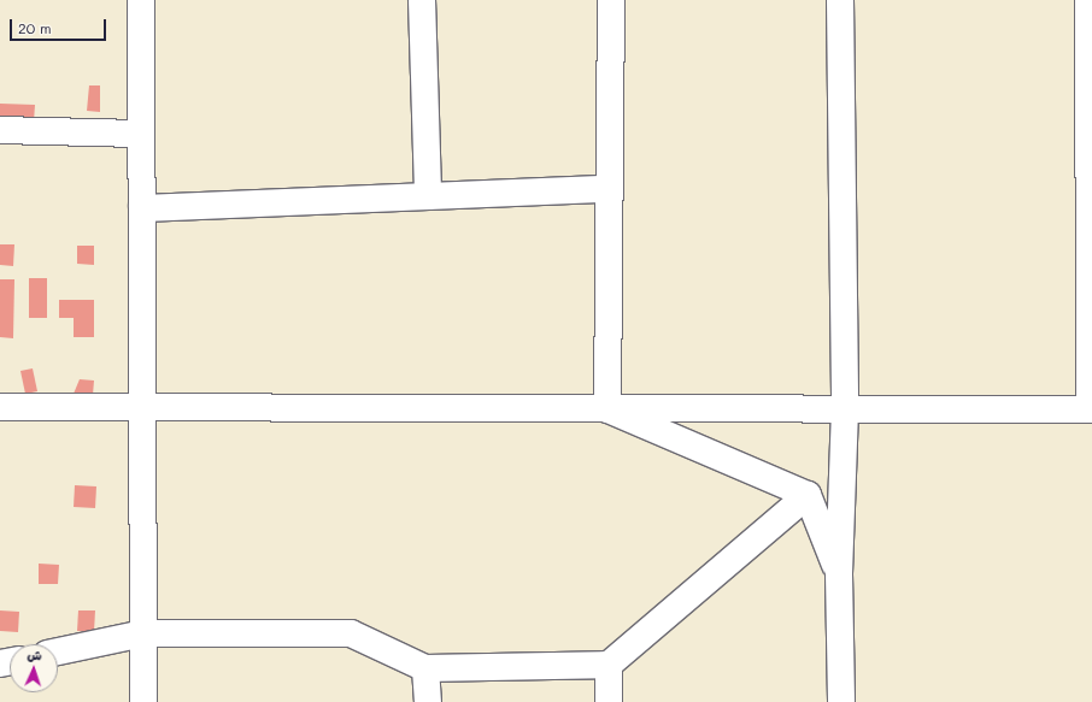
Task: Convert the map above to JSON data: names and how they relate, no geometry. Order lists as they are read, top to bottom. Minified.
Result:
{"scale_bar":"20 m","north":"top"}
